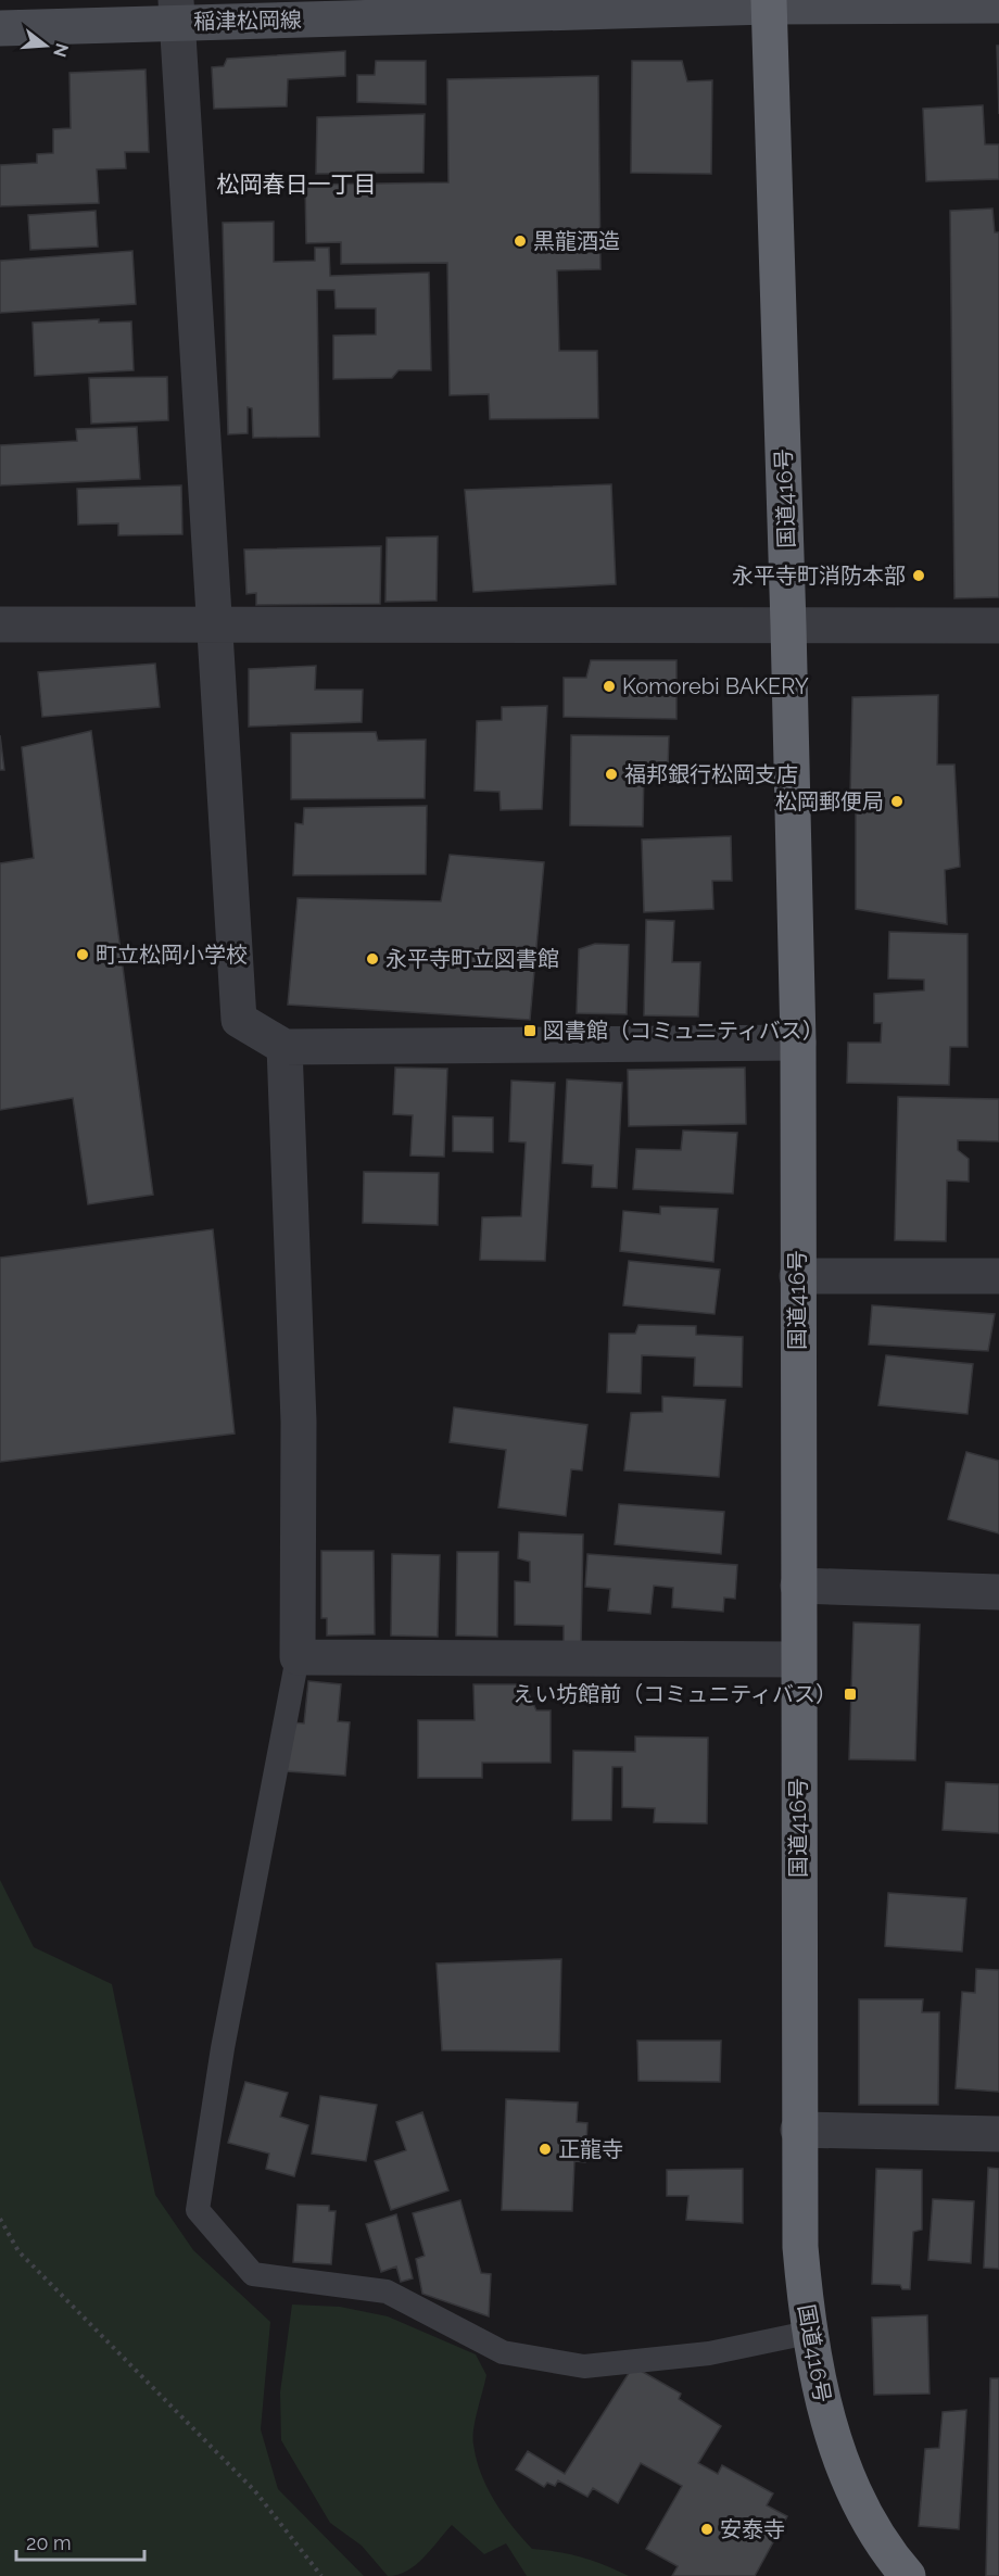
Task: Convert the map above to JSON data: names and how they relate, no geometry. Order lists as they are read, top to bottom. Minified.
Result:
{"streets":{"highway":["国道416号"],"main road":["稲津松岡線"]},"crossings":[["稲津松岡線","国道416号"]],"districts":["松岡春日一丁目"],"places":{"other":["黒龍酒造","永平寺町消防本部","Komorebi BAKERY","福邦銀行松岡支店","松岡郵便局","町立松岡小学校","永平寺町立図書館","正龍寺","安泰寺"],"transit":["図書館（コミュニティバス）","えい坊館前（コミュニティバス）"]},"scale_bar":"20 m","north":"right"}
